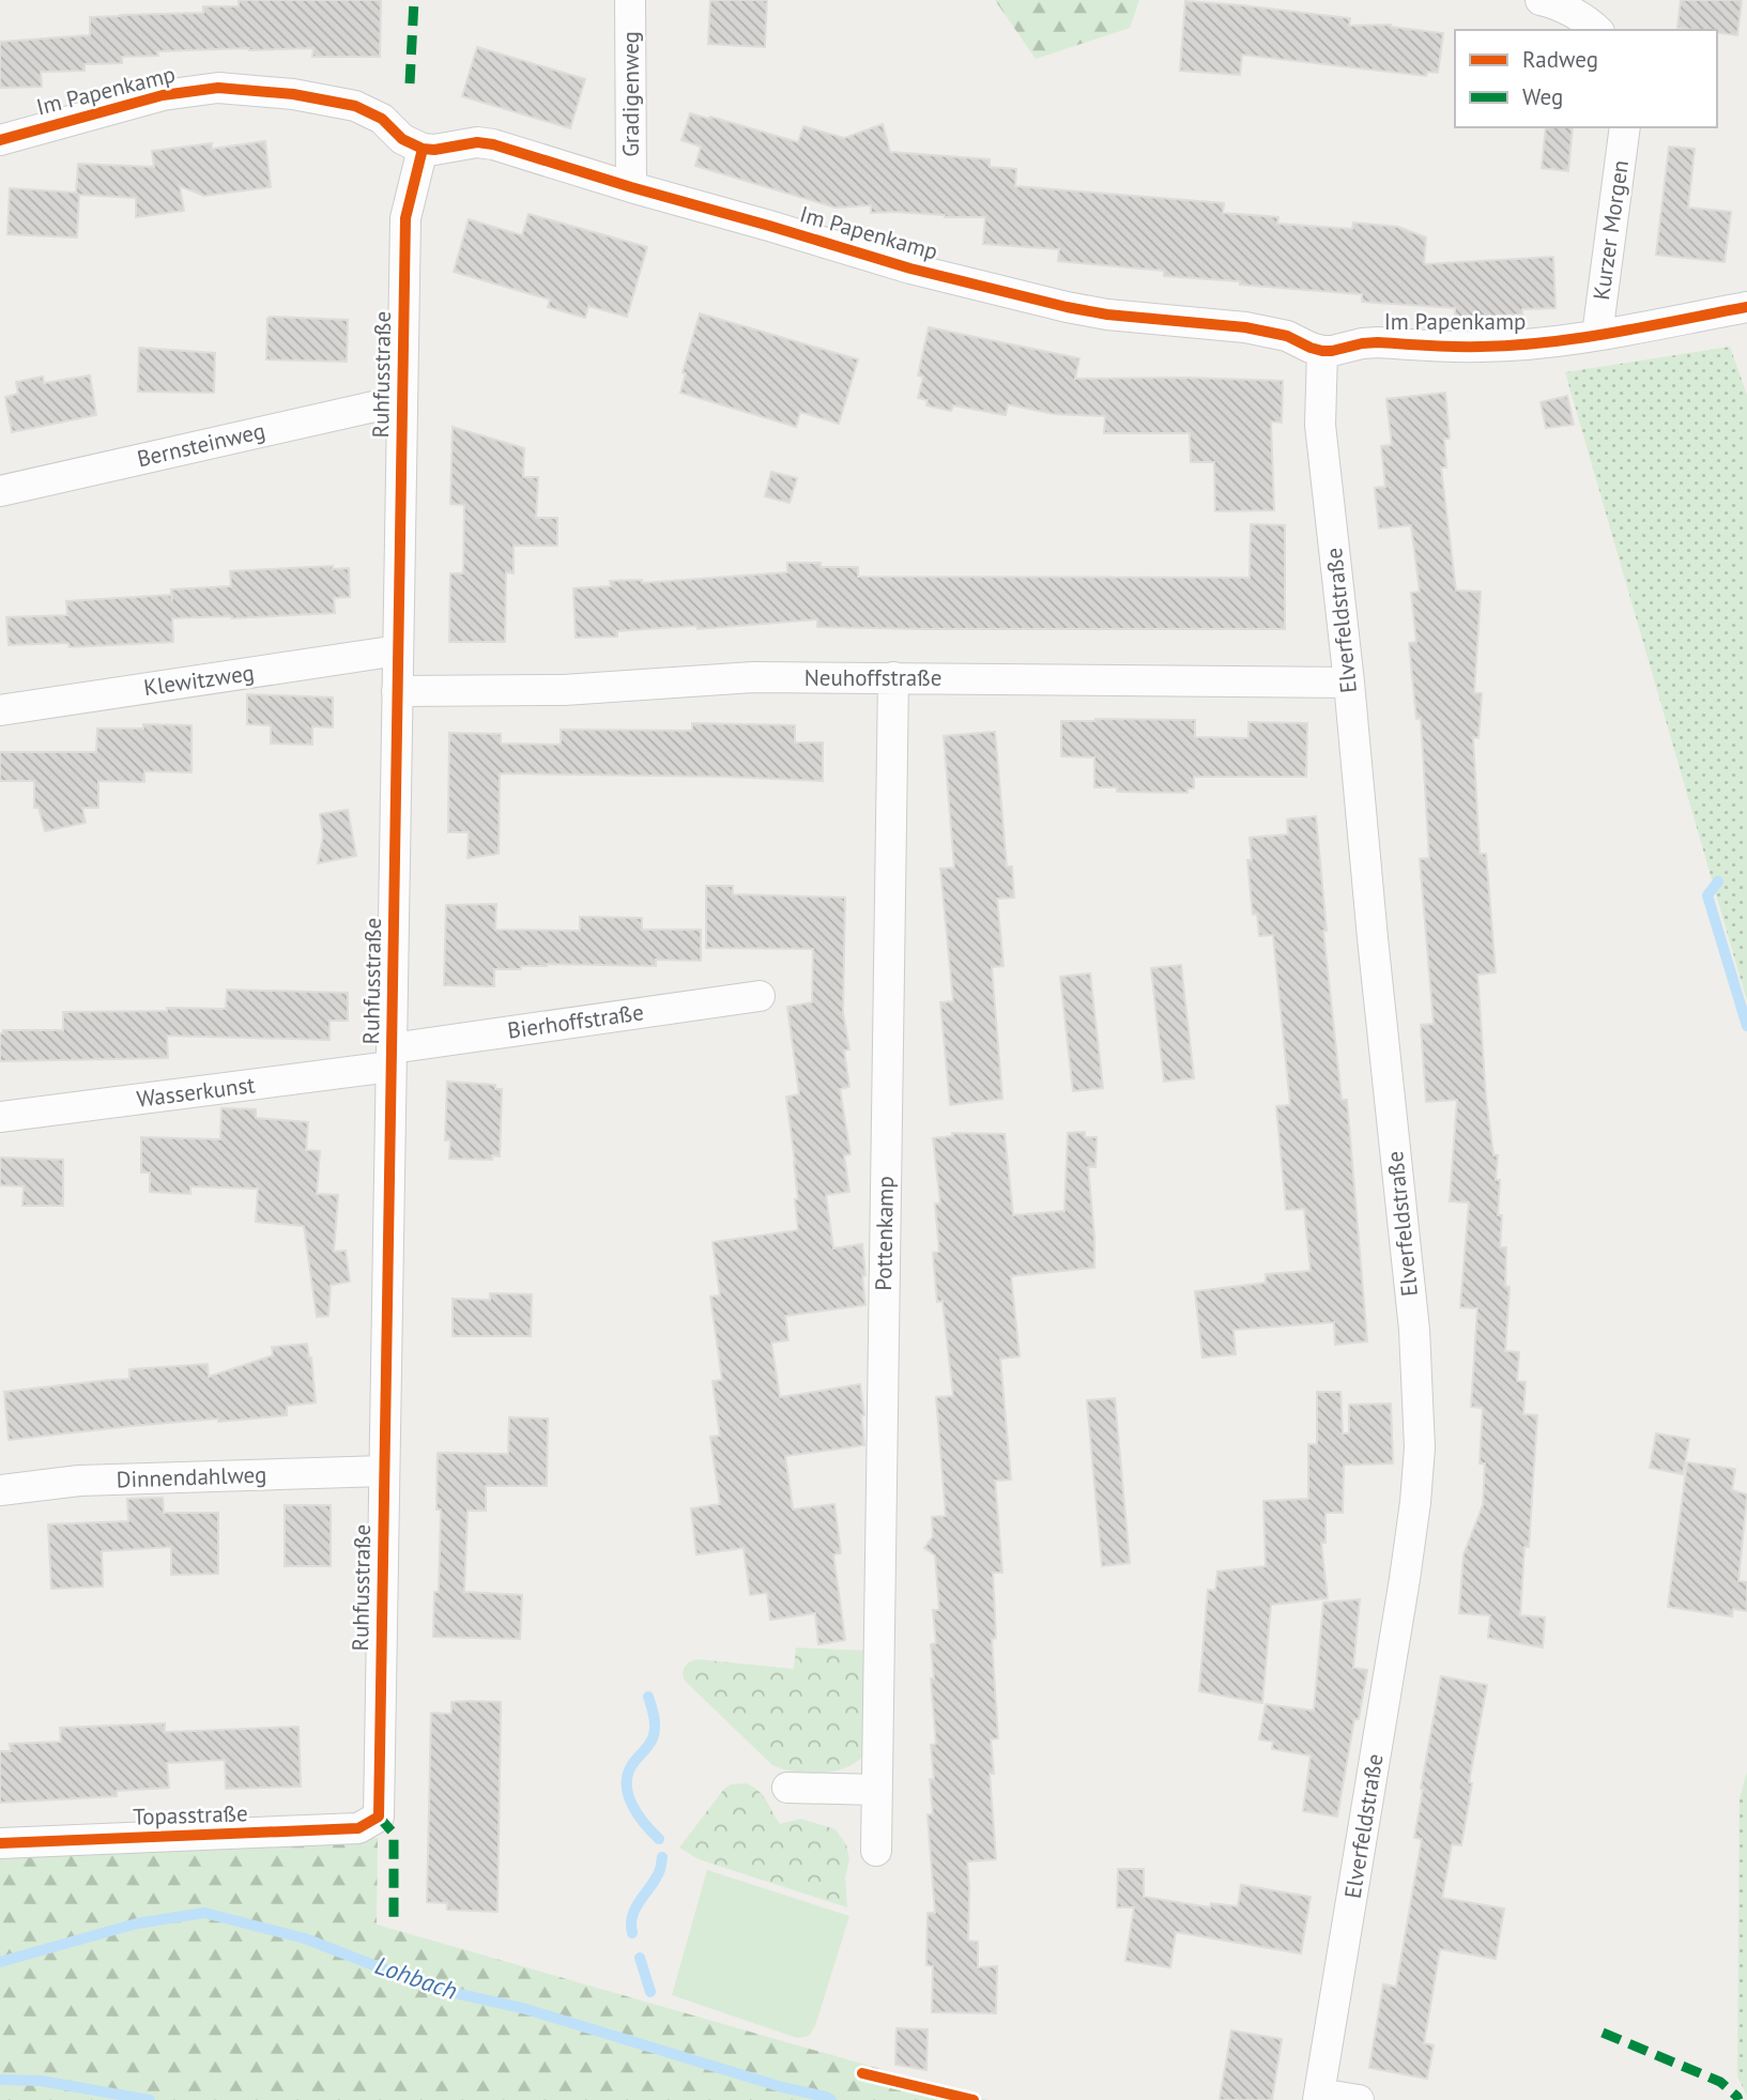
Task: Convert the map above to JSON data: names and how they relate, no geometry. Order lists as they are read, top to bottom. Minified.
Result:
{"streets":{"street":["Im Papenkamp","Gradigenweg","Kurzer Morgen","Ruhfusstraße","Bernsteinweg","Elverfeldstraße","Neuhoffstraße","Klewitzweg","Bierhoffstraße","Wasserkunst","Pottenkamp","Dinnendahlweg","Topasstraße"]},"crossings":[["Im Papenkamp","Gradigenweg"],["Im Papenkamp","Kurzer Morgen"],["Im Papenkamp","Ruhfusstraße"],["Im Papenkamp","Elverfeldstraße"],["Ruhfusstraße","Bernsteinweg"],["Ruhfusstraße","Neuhoffstraße"],["Ruhfusstraße","Klewitzweg"],["Ruhfusstraße","Bierhoffstraße"],["Ruhfusstraße","Wasserkunst"],["Ruhfusstraße","Dinnendahlweg"],["Ruhfusstraße","Topasstraße"],["Elverfeldstraße","Neuhoffstraße"],["Neuhoffstraße","Pottenkamp"],["Bierhoffstraße","Wasserkunst"]],"water":["Lohbach"],"legend":["Radweg","Weg"]}
